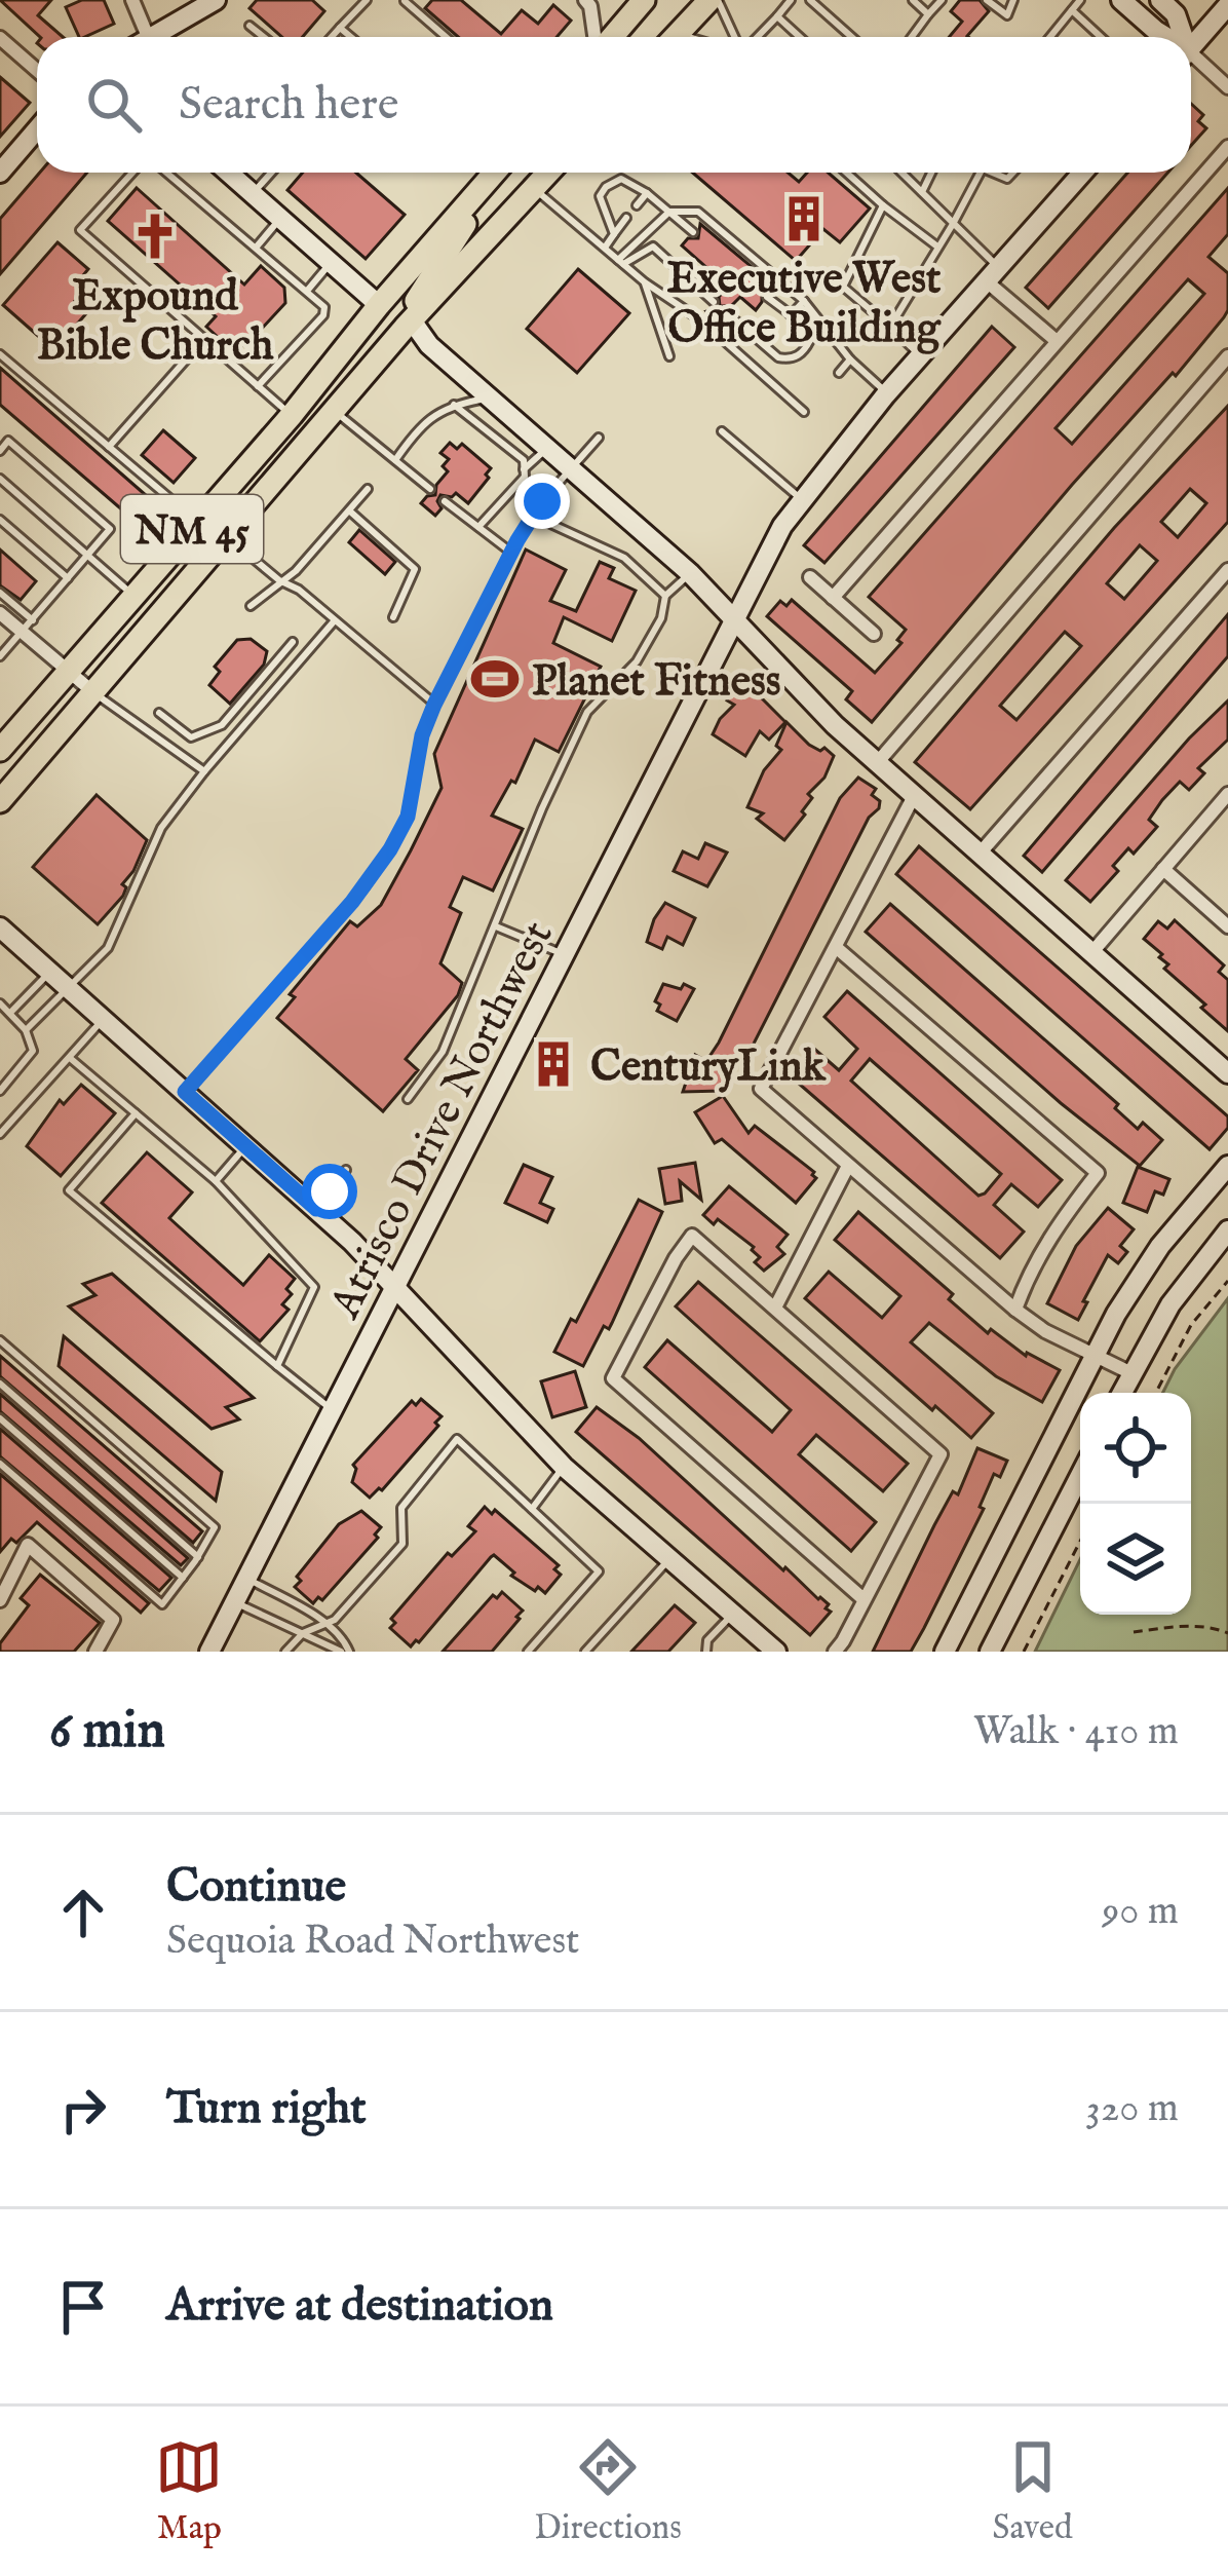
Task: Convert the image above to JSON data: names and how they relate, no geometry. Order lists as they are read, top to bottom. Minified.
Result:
{"streets":{"main road":["NM 45"],"street":["Atrisco Drive Northwest"]},"places":{"building":["Executive West Office Building","CenturyLink"],"church":["Expound Bible Church"],"sports":["Planet Fitness"]},"page":{"search":"Search here","heading":["6 min","Walk · 410 m"],"list":[["Continue","Sequoia Road Northwest","90 m"],["Turn right","320 m"],"Arrive at destination"],"nav":["Map","Directions","Saved"]}}
